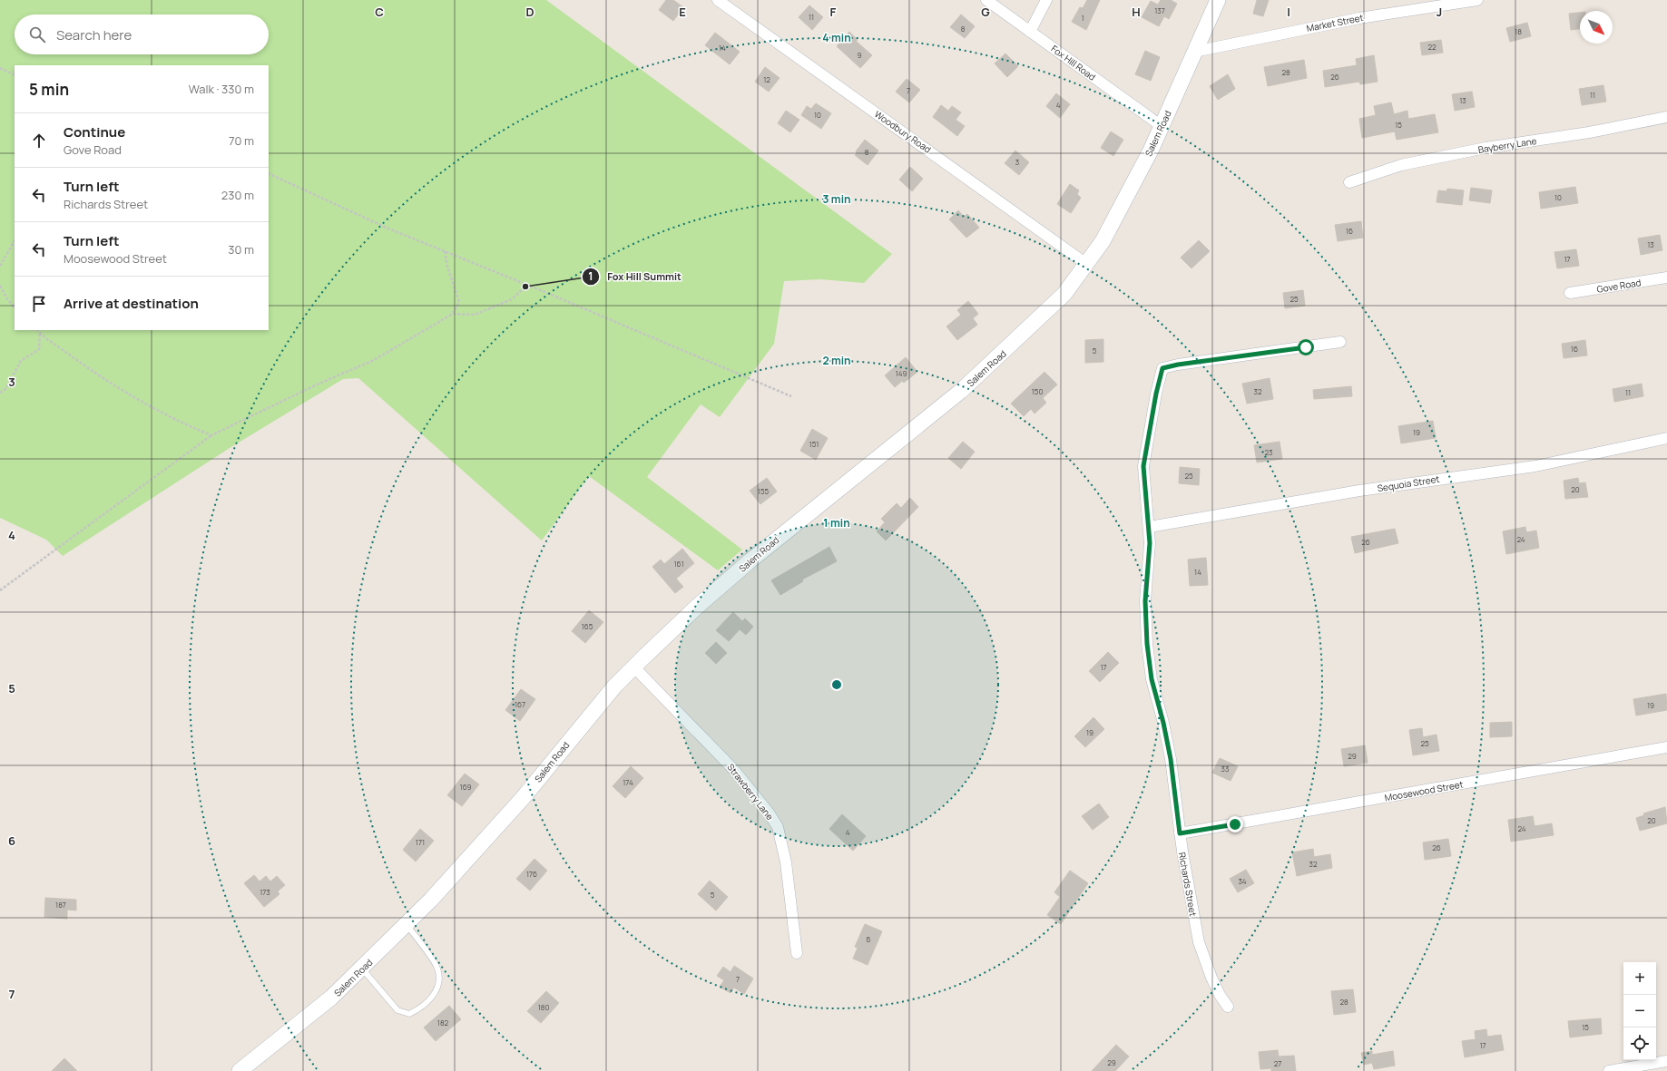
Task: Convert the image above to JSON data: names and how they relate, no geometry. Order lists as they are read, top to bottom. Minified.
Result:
{"streets":{"main road":["Salem Road"],"street":["Market Street","Fox Hill Road","Woodbury Road","Bayberry Lane","Gove Road","Sequoia Street","Moosewood Street","Strawberry Lane","Richards Street"]},"crossings":[["Market Street","Salem Road"],["Fox Hill Road","Salem Road"],["Woodbury Road","Salem Road"],["Salem Road","Strawberry Lane"],["Sequoia Street","Richards Street"],["Moosewood Street","Richards Street"]],"places":["Fox Hill Summit"],"house_numbers":["137","11","1","8","18","22","14","9","28","26","12","7","11","13","4","10","15","8","3","10","16","13","17","25","16","5","149","150","32","11","19","151","23","25","20","155","24","26","161","14","165","17","167","19","19","25","29","33","174","169","20","24","4","171","26","32","176","34","173","5","187","6","7","28","180","182","15","17","29","27"],"north":"bottom right","page":{"search":"Search here","heading":["5 min","Walk · 330 m"],"list":[["Continue","Gove Road","70 m"],["Turn left","Richards Street","230 m"],["Turn left","Moosewood Street","30 m"],"Arrive at destination"],"map_buttons":["+","−"]},"grid":{"columns":["C","D","E","F","G","H","I","J"],"rows":["3","4","5","6","7"]},"rings":["4 min","3 min","2 min","1 min"]}
